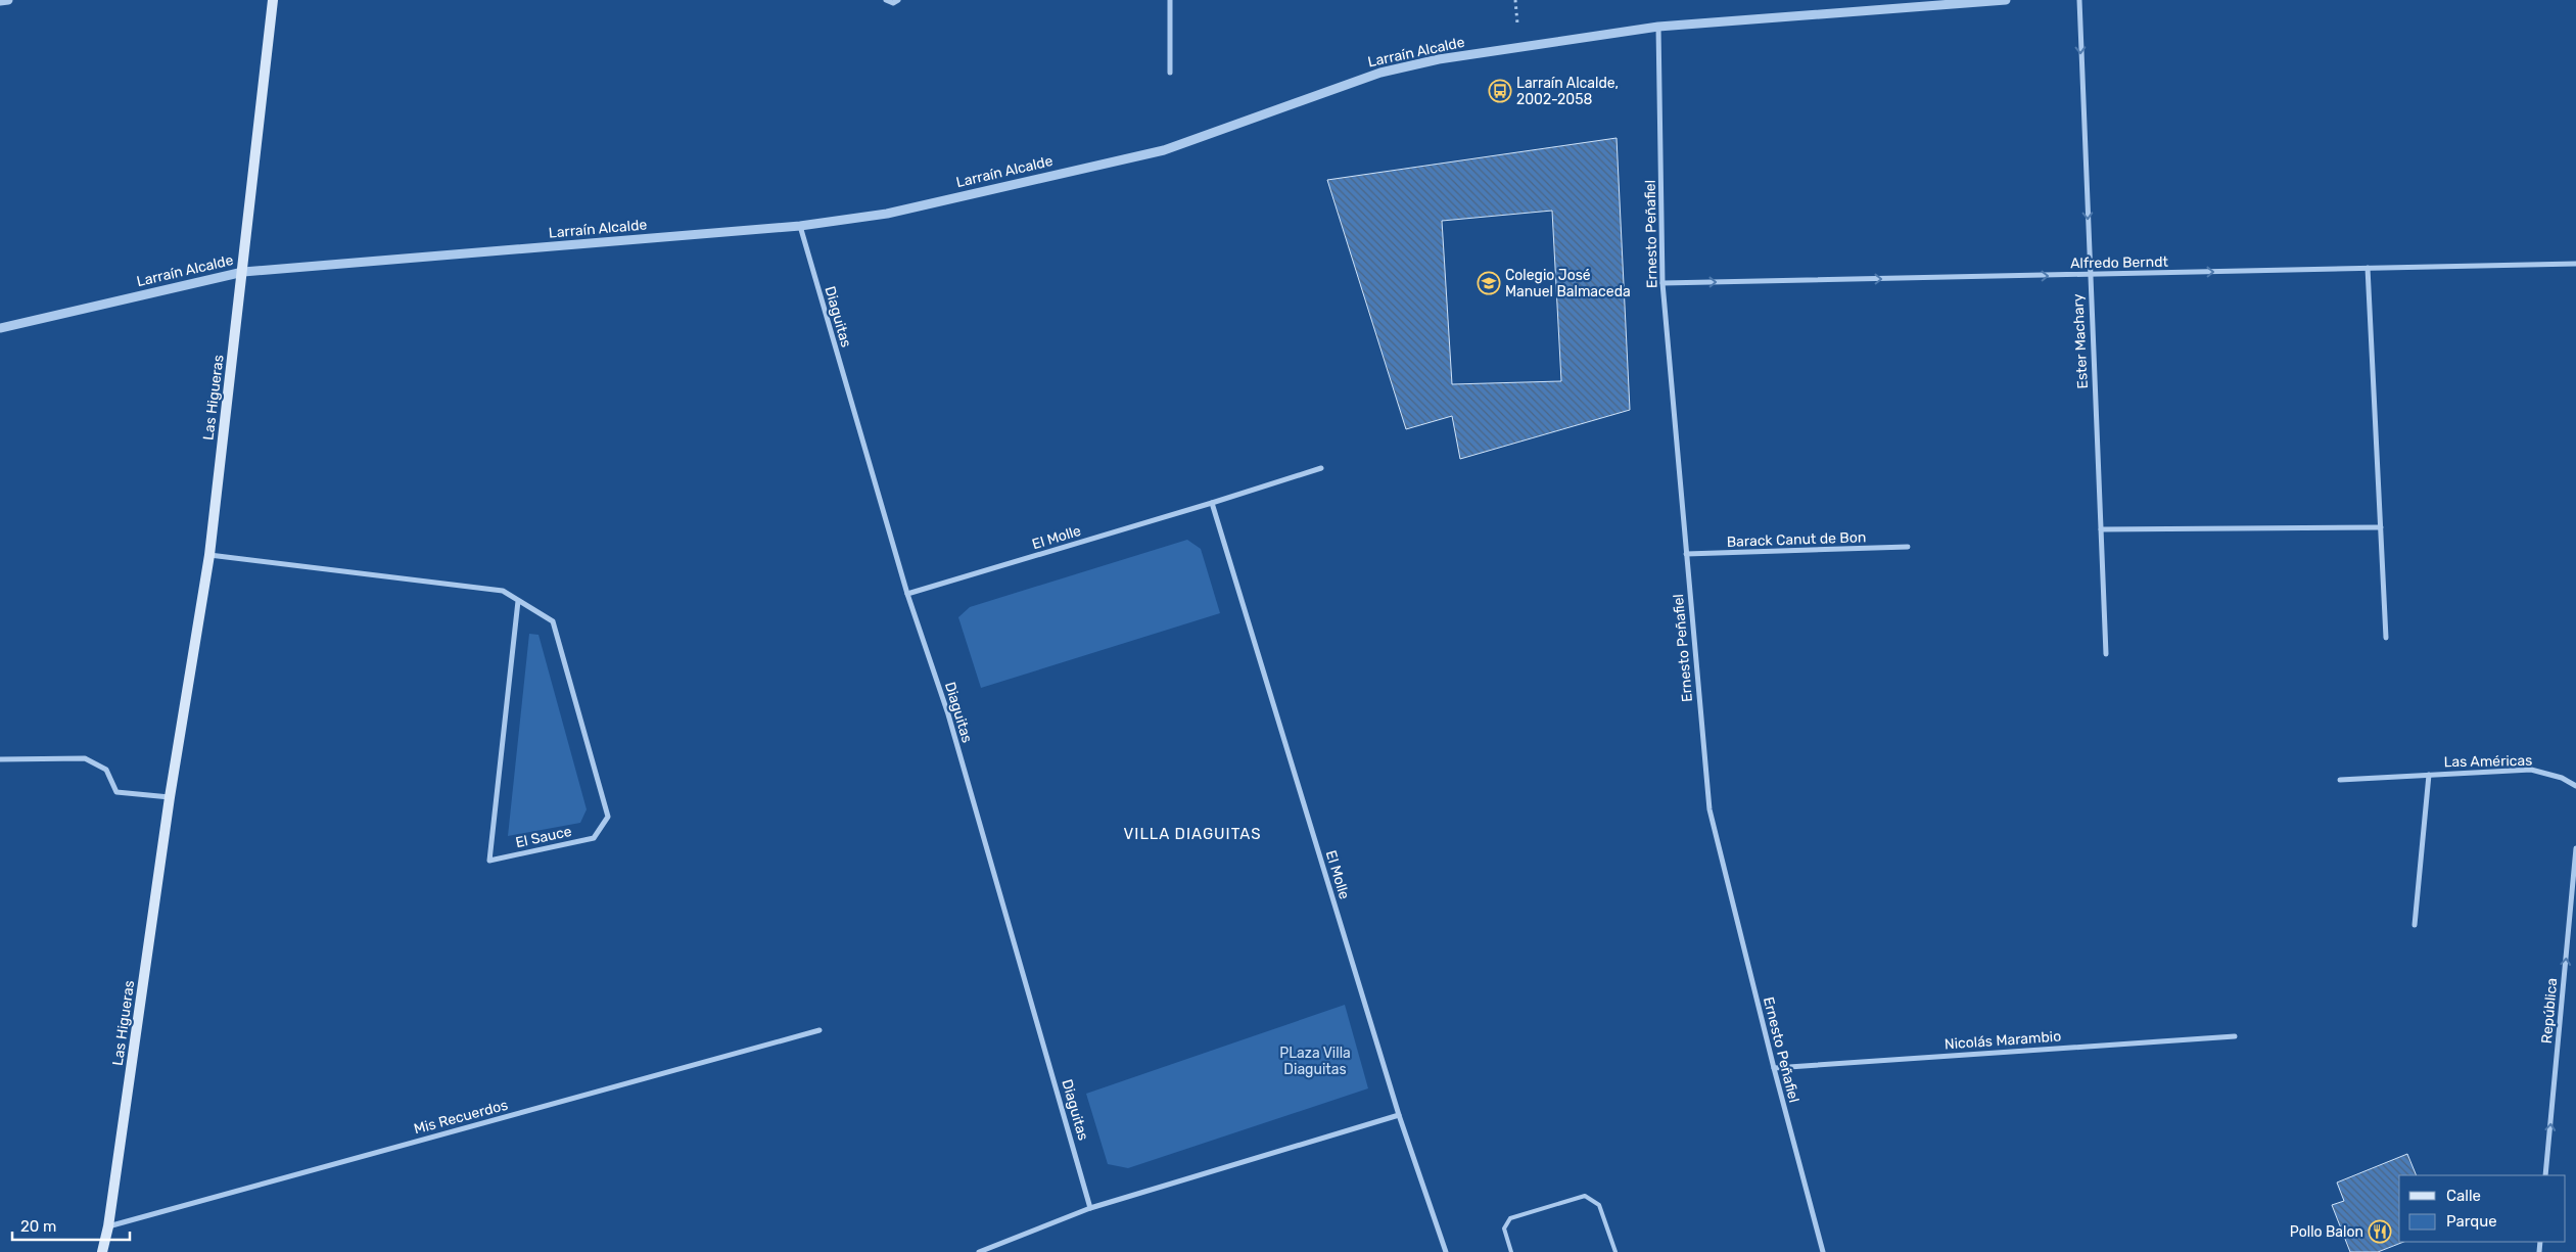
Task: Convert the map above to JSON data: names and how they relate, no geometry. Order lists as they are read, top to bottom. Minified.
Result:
{"streets":{"main road":["Las Higueras"],"street":["Larraín Alcalde","Ernesto Peñafiel","Alfredo Berndt","Diaguitas","Ester Machary","El Molle","Barack Canut de Bon","Las Américas","El Sauce","República","Nicolás Marambio","Mis Recuerdos"]},"crossings":[["Larraín Alcalde","Ernesto Peñafiel"],["Larraín Alcalde","Diaguitas"],["Larraín Alcalde","Las Higueras"],["Ernesto Peñafiel","Alfredo Berndt"],["Ernesto Peñafiel","Barack Canut de Bon"],["Ernesto Peñafiel","Nicolás Marambio"],["Alfredo Berndt","Ester Machary"],["Diaguitas","El Molle"],["Las Higueras","El Sauce"],["Las Higueras","Mis Recuerdos"]],"one_way":["Alfredo Berndt","Ester Machary","República"],"districts":["VILLA DIAGUITAS"],"parks":["PLaza Villa Diaguitas"],"places":{"bus stop":["Larraín Alcalde, 2002-2058"],"school or university":["Colegio José Manuel Balmaceda"],"restaurant":["Pollo Balon"]},"legend":["Calle","Parque"],"scale_bar":"20 m"}
